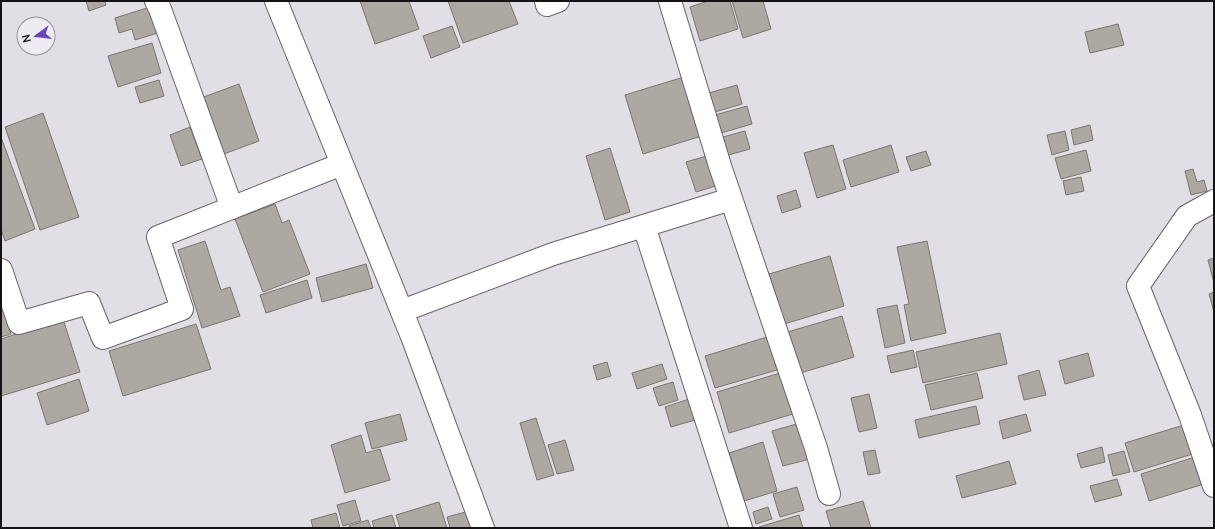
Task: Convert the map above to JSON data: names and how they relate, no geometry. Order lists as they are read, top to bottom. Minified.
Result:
{"north":"left"}
